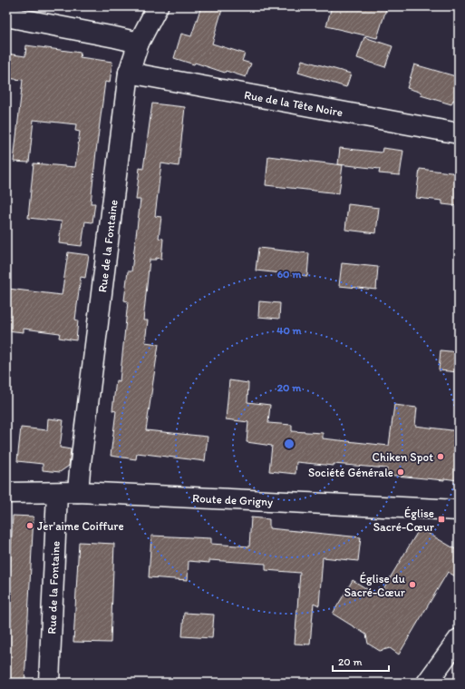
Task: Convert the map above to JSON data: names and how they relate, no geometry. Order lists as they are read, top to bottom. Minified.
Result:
{"streets":{"street":["Rue de la Tête Noire","Rue de la Fontaine","Route de Grigny"]},"crossings":[["Rue de la Tête Noire","Rue de la Fontaine"],["Rue de la Fontaine","Route de Grigny"]],"places":{"other":["Chiken Spot","Société Générale","Jer'aime Coiffure","Église du Sacré-Cœur"],"transit":["Église Sacré-Cœur"]},"scale_bar":"20 m","rings":["60 m","40 m","20 m"]}
